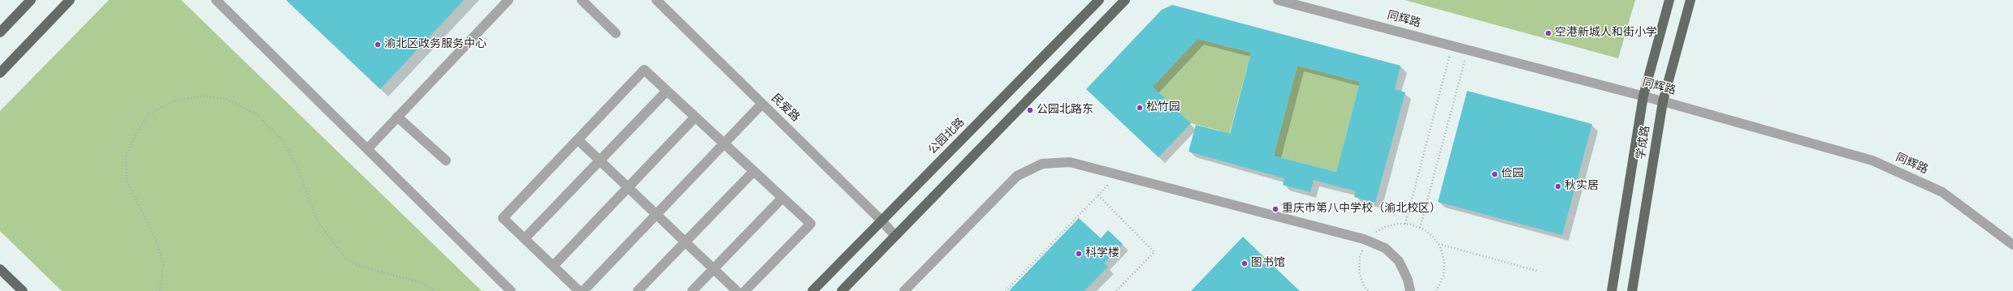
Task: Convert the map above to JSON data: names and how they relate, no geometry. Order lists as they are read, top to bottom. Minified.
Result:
{"streets":{"main road":["公园北路","学成路"],"street":["同辉路","民爱路"]},"crossings":[["同辉路","学成路"],["民爱路","公园北路"]],"places":["空港新城人和街小学","渝北区政务服务中心","松竹园","公园北路东","俭园","秋实居","重庆市第八中学校（渝北校区）","科学楼","图书馆"]}
